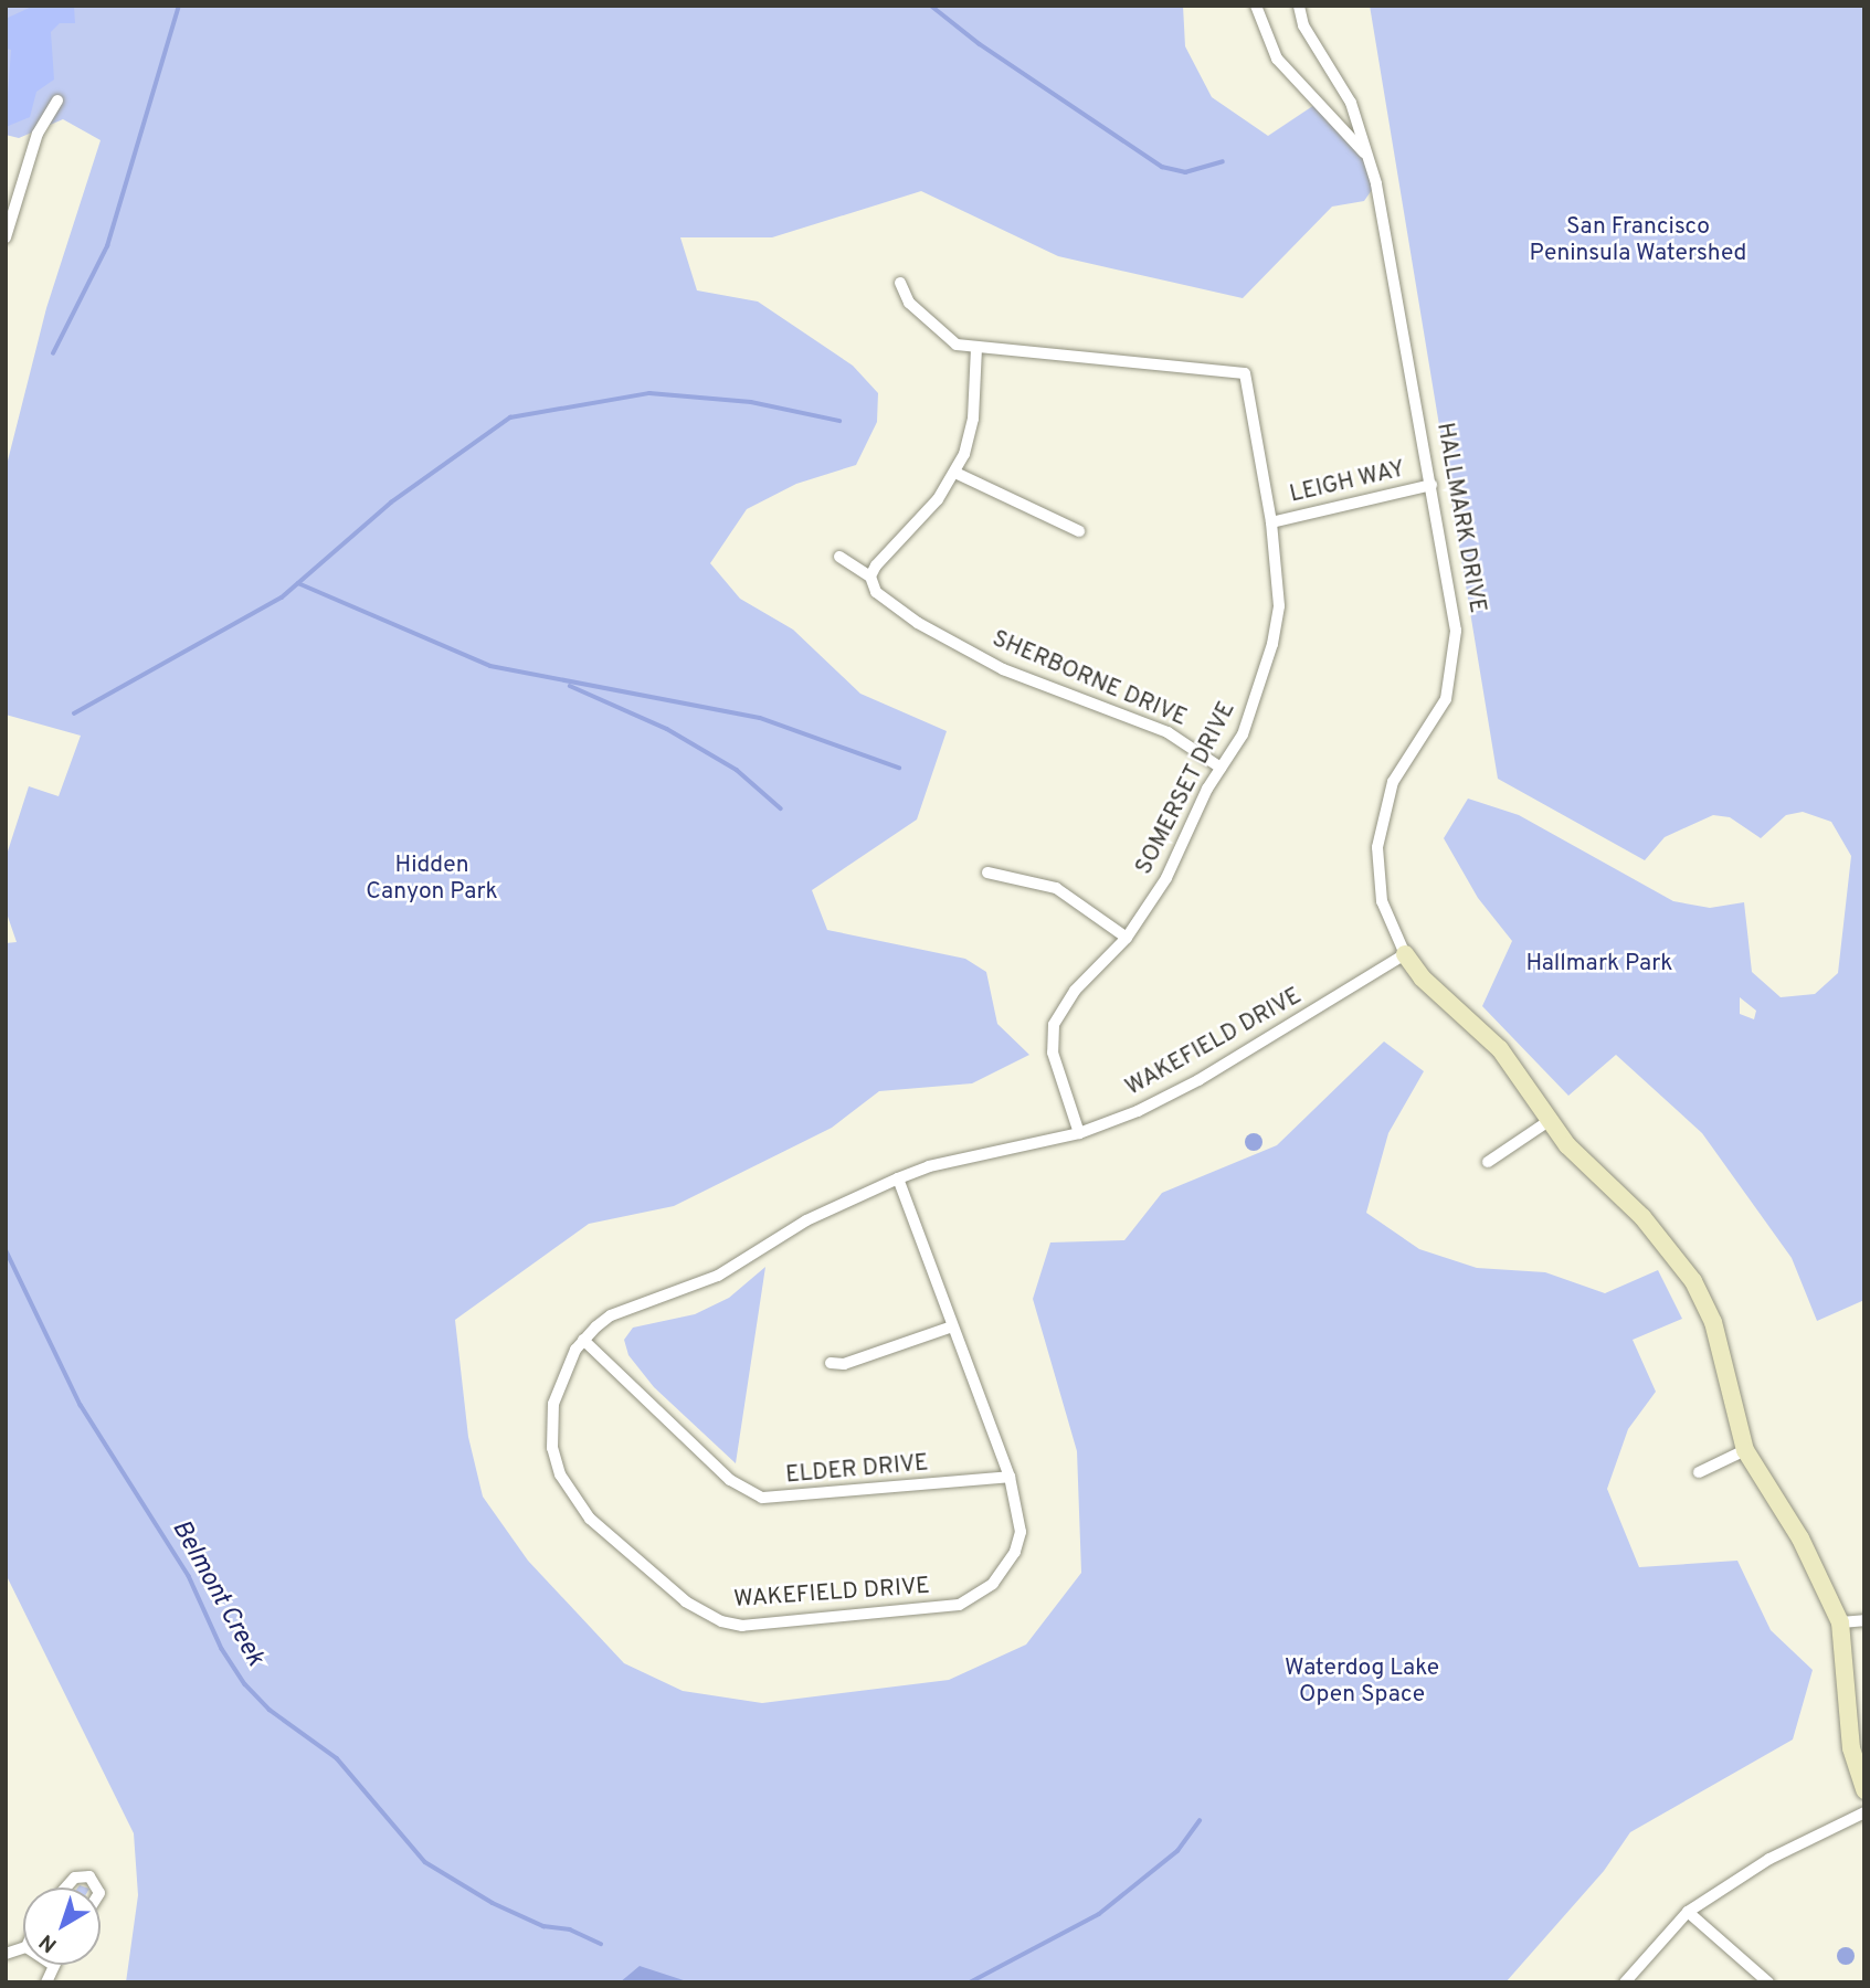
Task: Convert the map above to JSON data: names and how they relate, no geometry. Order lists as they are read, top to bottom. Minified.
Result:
{"streets":{"street":["LEIGH WAY","HALLMARK DRIVE","SHERBORNE DRIVE","SOMERSET DRIVE","WAKEFIELD DRIVE","ELDER DRIVE"]},"crossings":[["LEIGH WAY","HALLMARK DRIVE"],["LEIGH WAY","SOMERSET DRIVE"],["HALLMARK DRIVE","WAKEFIELD DRIVE"],["SHERBORNE DRIVE","SOMERSET DRIVE"],["SOMERSET DRIVE","WAKEFIELD DRIVE"],["WAKEFIELD DRIVE","ELDER DRIVE"]],"water":["Belmont Creek"],"parks":["San Francisco Peninsula Watershed","Hidden Canyon Park","Hallmark Park","Waterdog Lake Open Space"],"north":"bottom left"}
